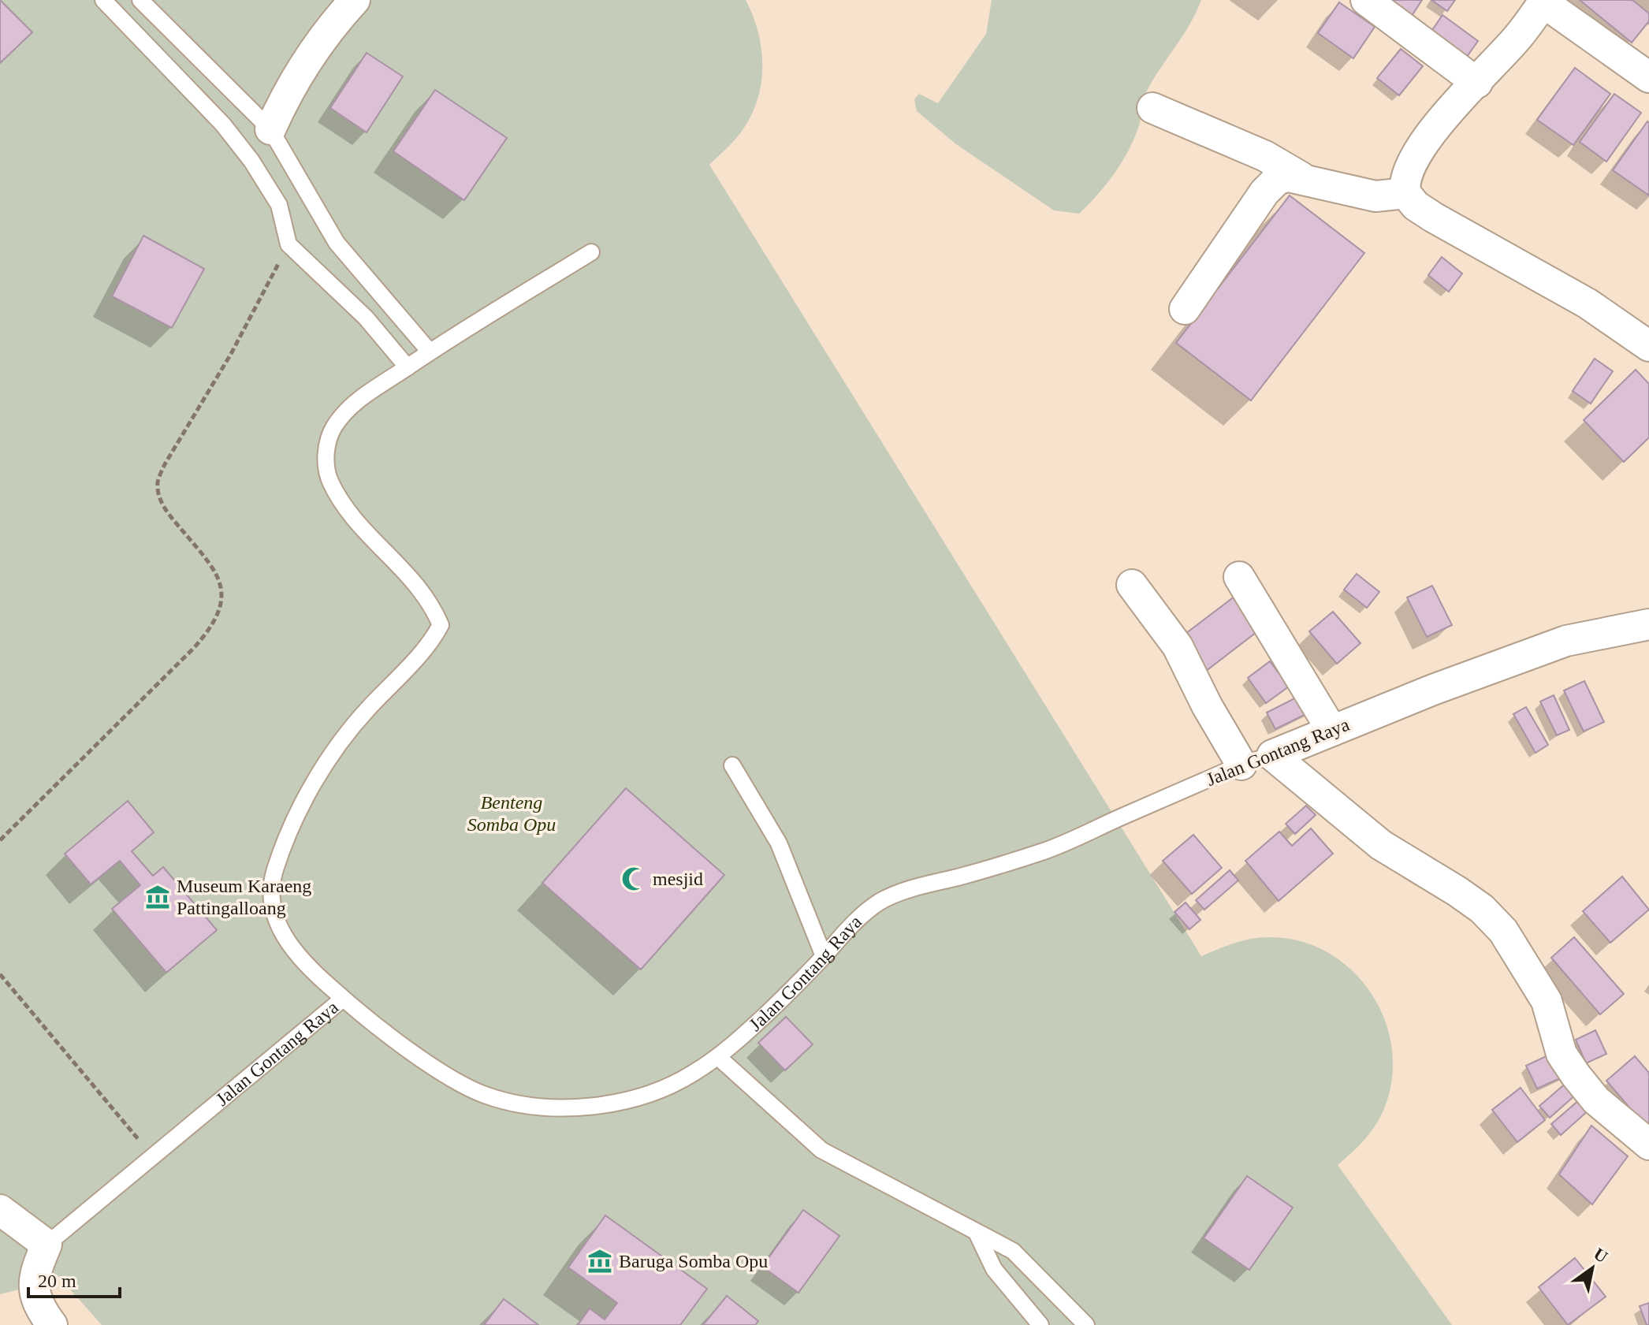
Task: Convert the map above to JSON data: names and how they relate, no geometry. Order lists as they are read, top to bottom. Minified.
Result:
{"streets":{"street":["Jalan Gontang Raya"]},"parks":["Benteng Somba Opu"],"places":{"mosque":["mesjid"],"museum":["Museum Karaeng Pattingalloang","Baruga Somba Opu"]},"scale_bar":"20 m","north":"top right"}
